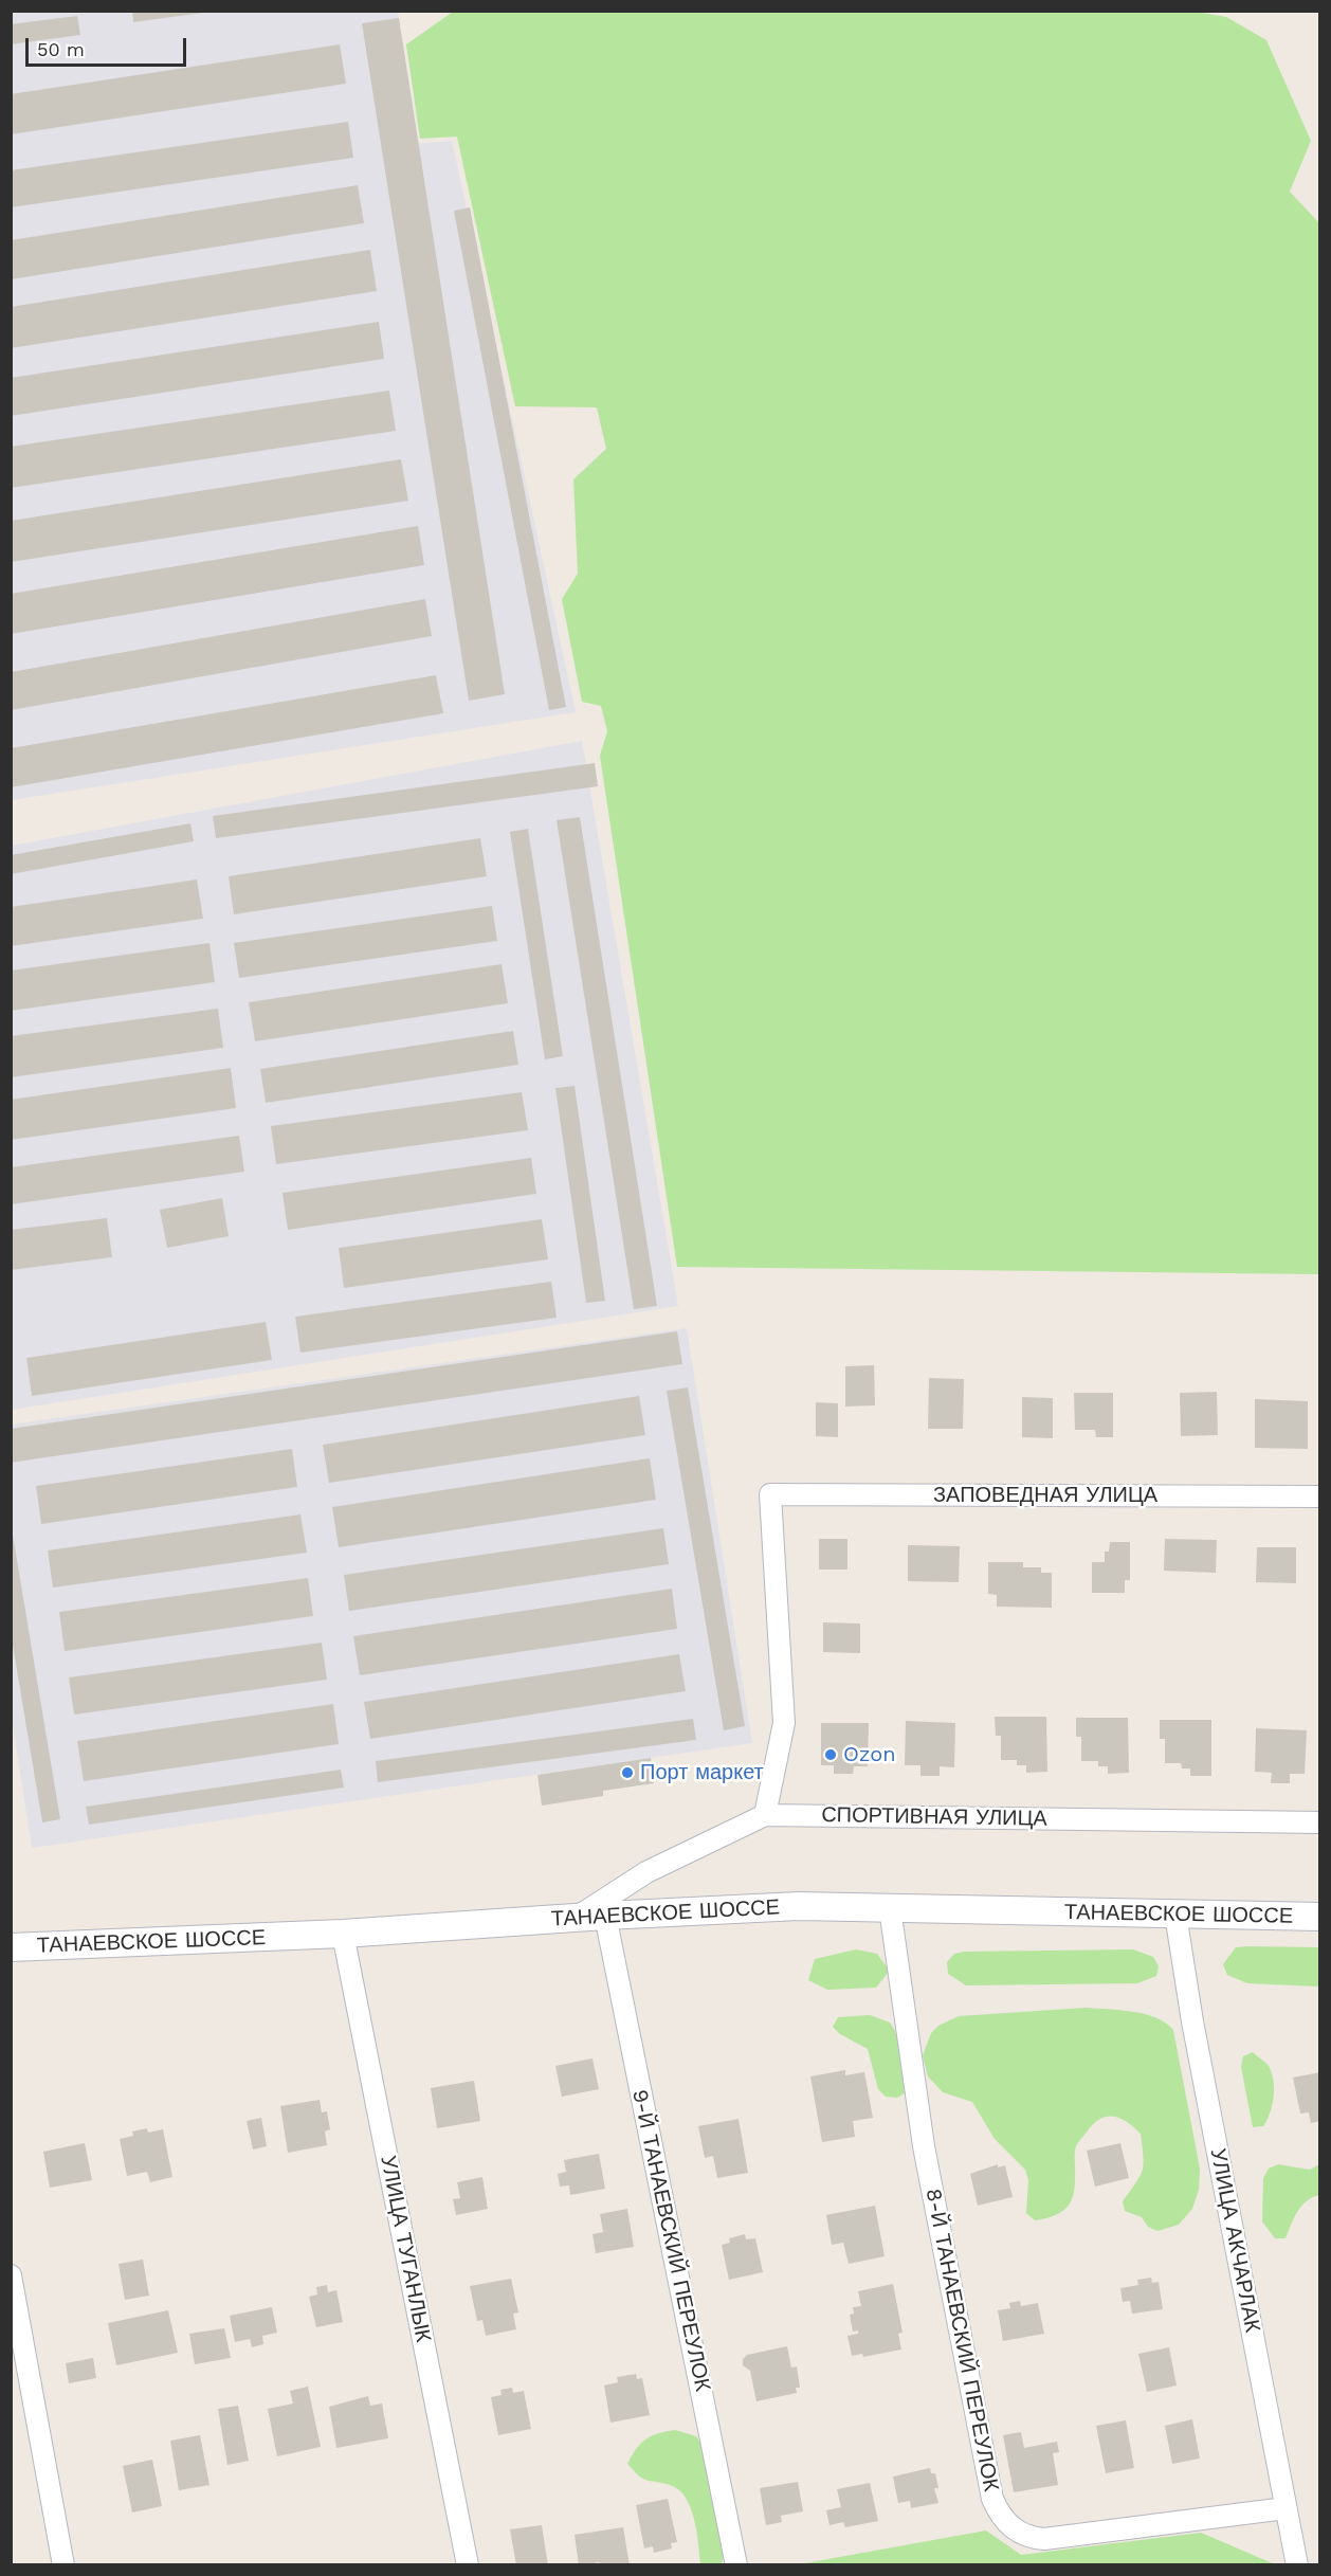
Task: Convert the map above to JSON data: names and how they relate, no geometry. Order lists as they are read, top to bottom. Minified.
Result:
{"streets":{"street":["ЗАПОВЕДНАЯ УЛИЦА","СПОРТИВНАЯ УЛИЦА","ТАНАЕВСКОЕ ШОССЕ","9-Й ТАНАЕВСКИЙ ПЕРЕУЛОК","УЛИЦА АКЧАРЛАК","УЛИЦА ТУГАНЛЫК","8-Й ТАНАЕВСКИЙ ПЕРЕУЛОК"]},"crossings":[["ЗАПОВЕДНАЯ УЛИЦА","СПОРТИВНАЯ УЛИЦА"],["СПОРТИВНАЯ УЛИЦА","ТАНАЕВСКОЕ ШОССЕ"],["ТАНАЕВСКОЕ ШОССЕ","9-Й ТАНАЕВСКИЙ ПЕРЕУЛОК"],["ТАНАЕВСКОЕ ШОССЕ","УЛИЦА АКЧАРЛАК"],["ТАНАЕВСКОЕ ШОССЕ","УЛИЦА ТУГАНЛЫК"],["ТАНАЕВСКОЕ ШОССЕ","8-Й ТАНАЕВСКИЙ ПЕРЕУЛОК"],["УЛИЦА АКЧАРЛАК","8-Й ТАНАЕВСКИЙ ПЕРЕУЛОК"]],"places":["Ozon","Порт маркет"],"scale_bar":"50 m"}
